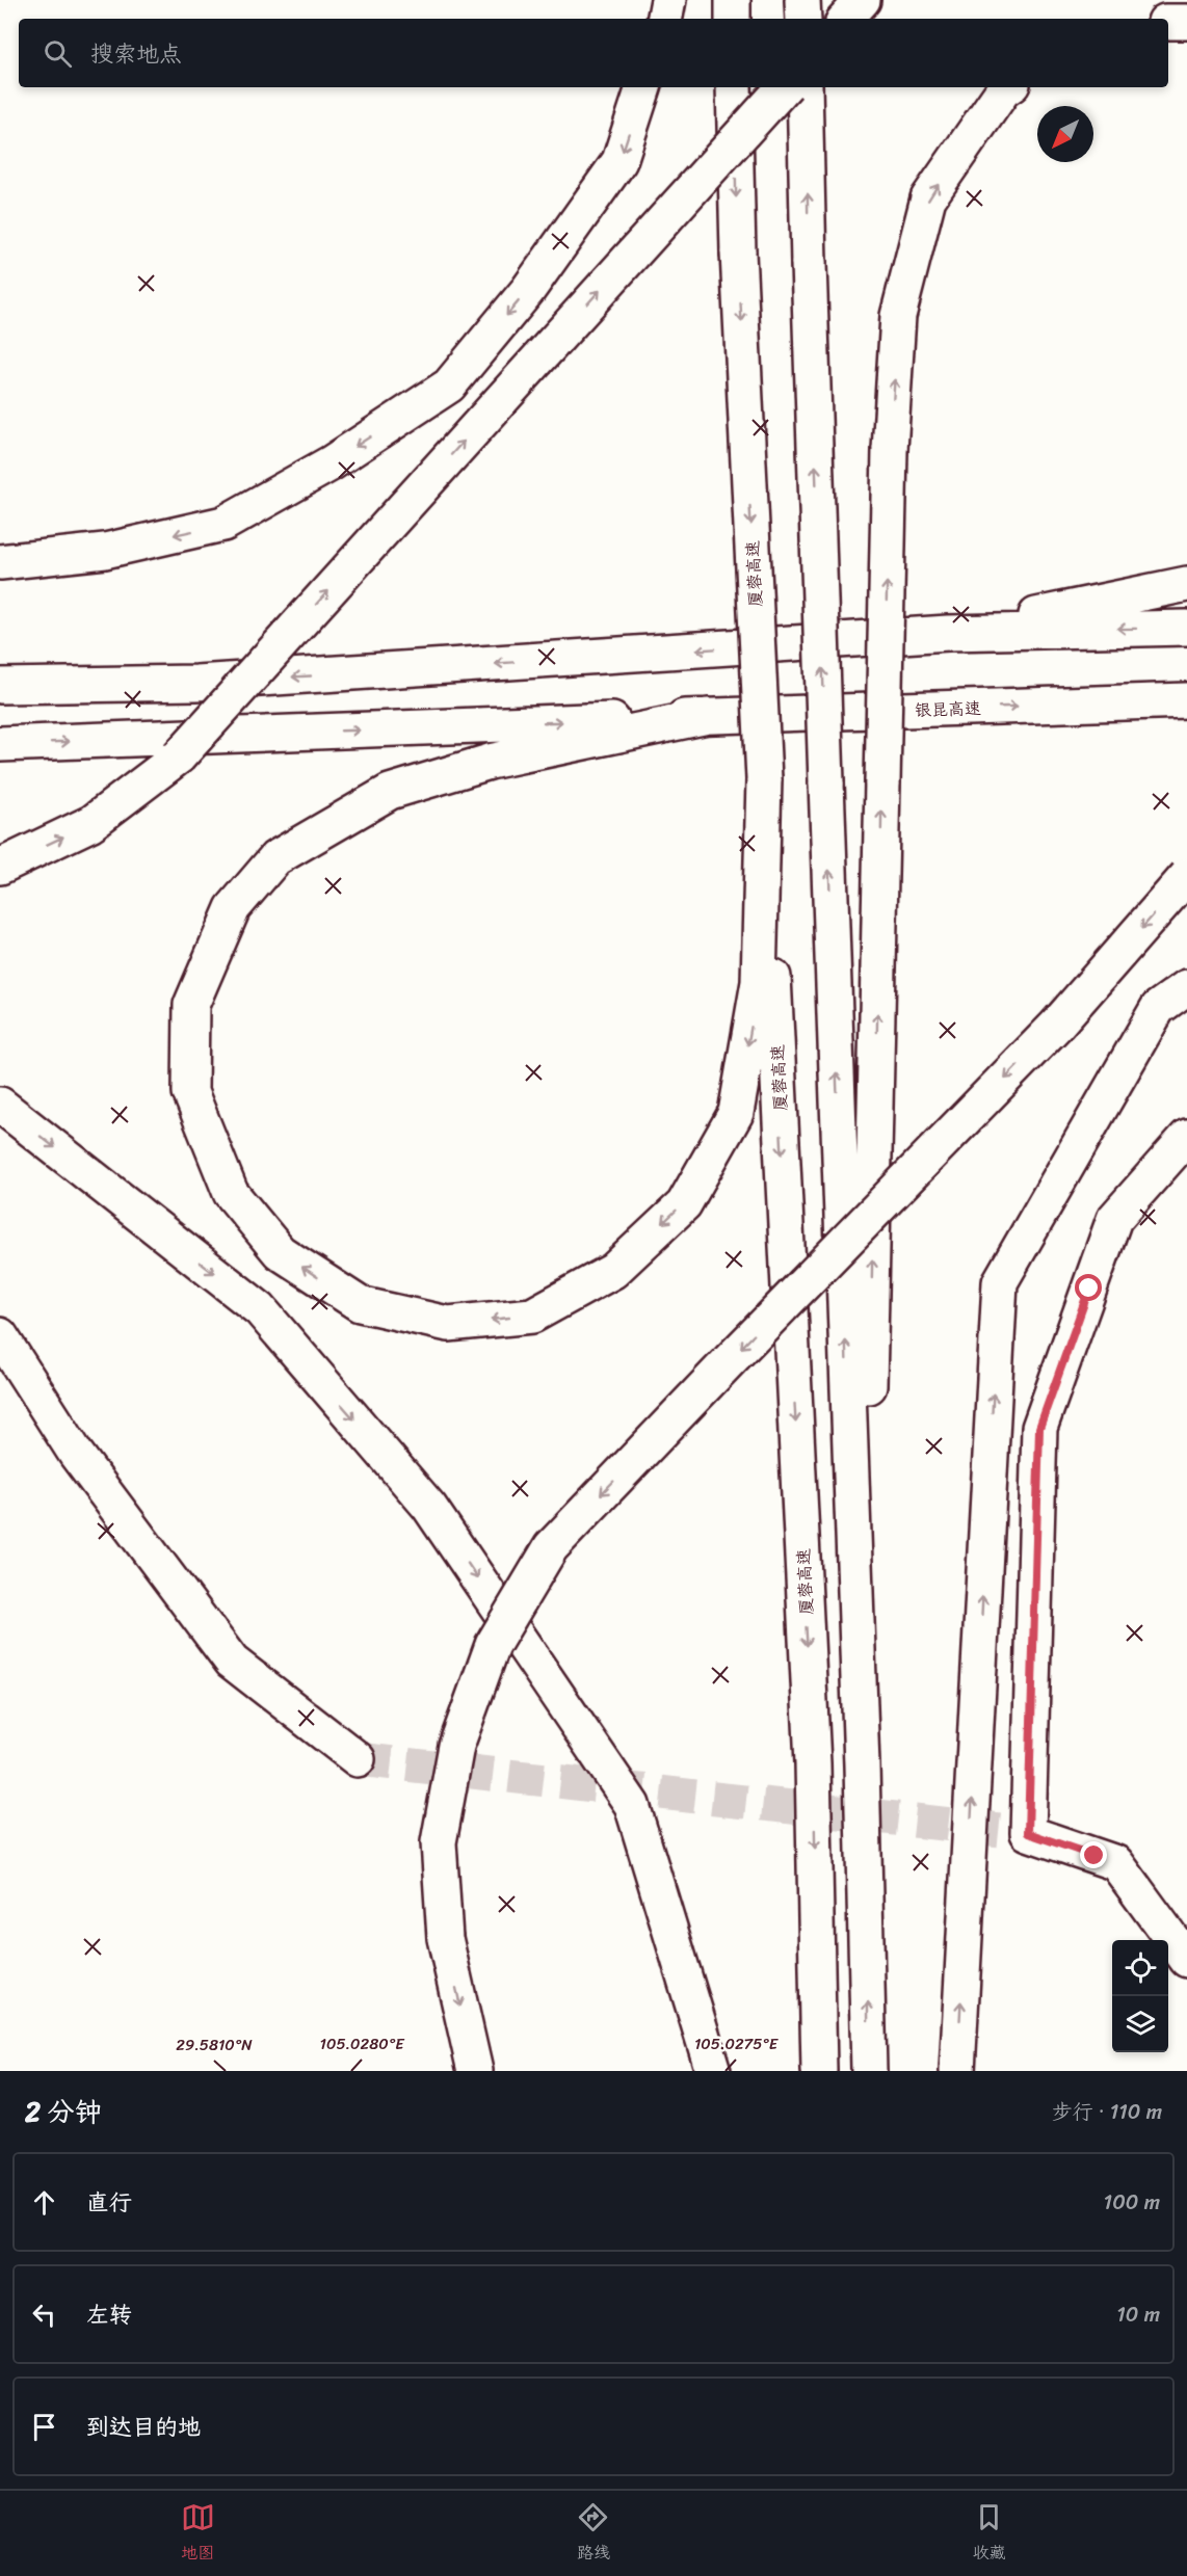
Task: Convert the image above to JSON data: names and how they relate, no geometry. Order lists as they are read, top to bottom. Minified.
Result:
{"streets":{"main road":["厦蓉高速","银昆高速"]},"north":"bottom left","page":{"search":"搜索地点","heading":["2 分钟","步行 · 110 m"],"list":[["直行","100 m"],["左转","10 m"],"到达目的地"],"nav":["地图","路线","收藏"]},"coordinates":["105.0280°E","105.0275°E","29.5810°N"]}
